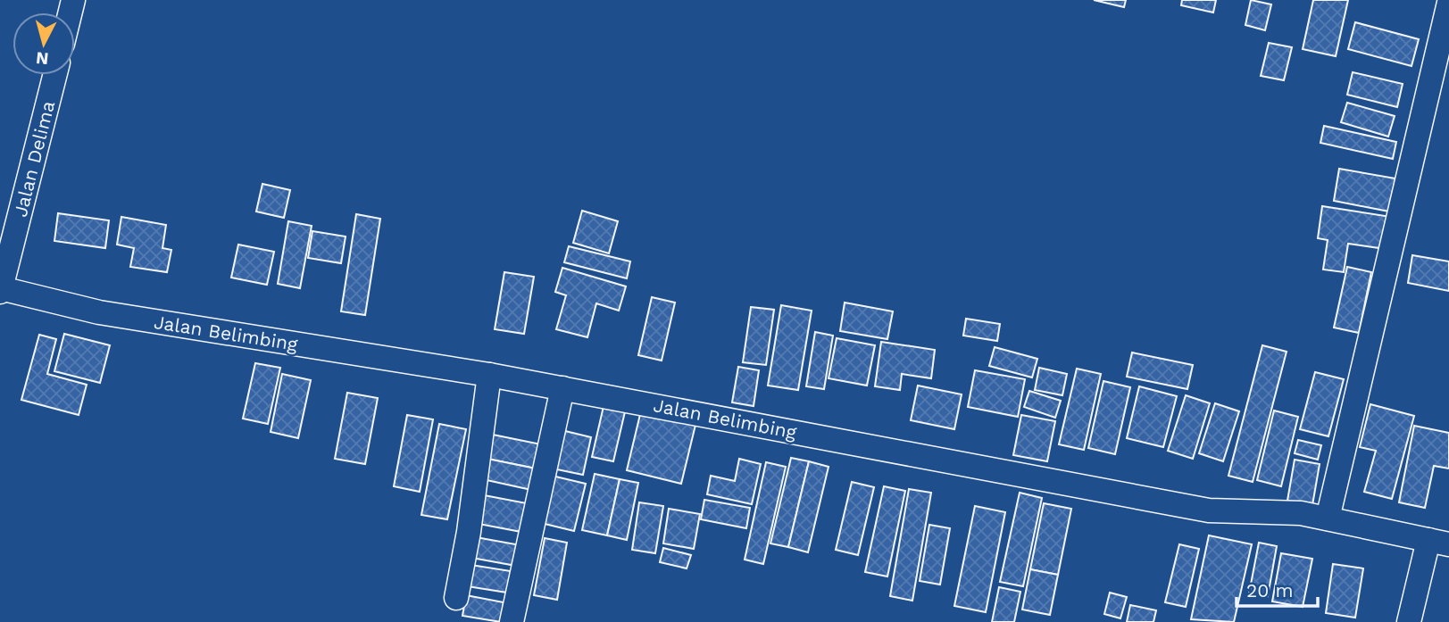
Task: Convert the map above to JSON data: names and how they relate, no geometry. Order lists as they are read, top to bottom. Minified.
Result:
{"streets":{"street":["Jalan Delima","Jalan Belimbing"]},"crossings":[["Jalan Delima","Jalan Belimbing"]],"scale_bar":"20 m","north":"bottom"}
